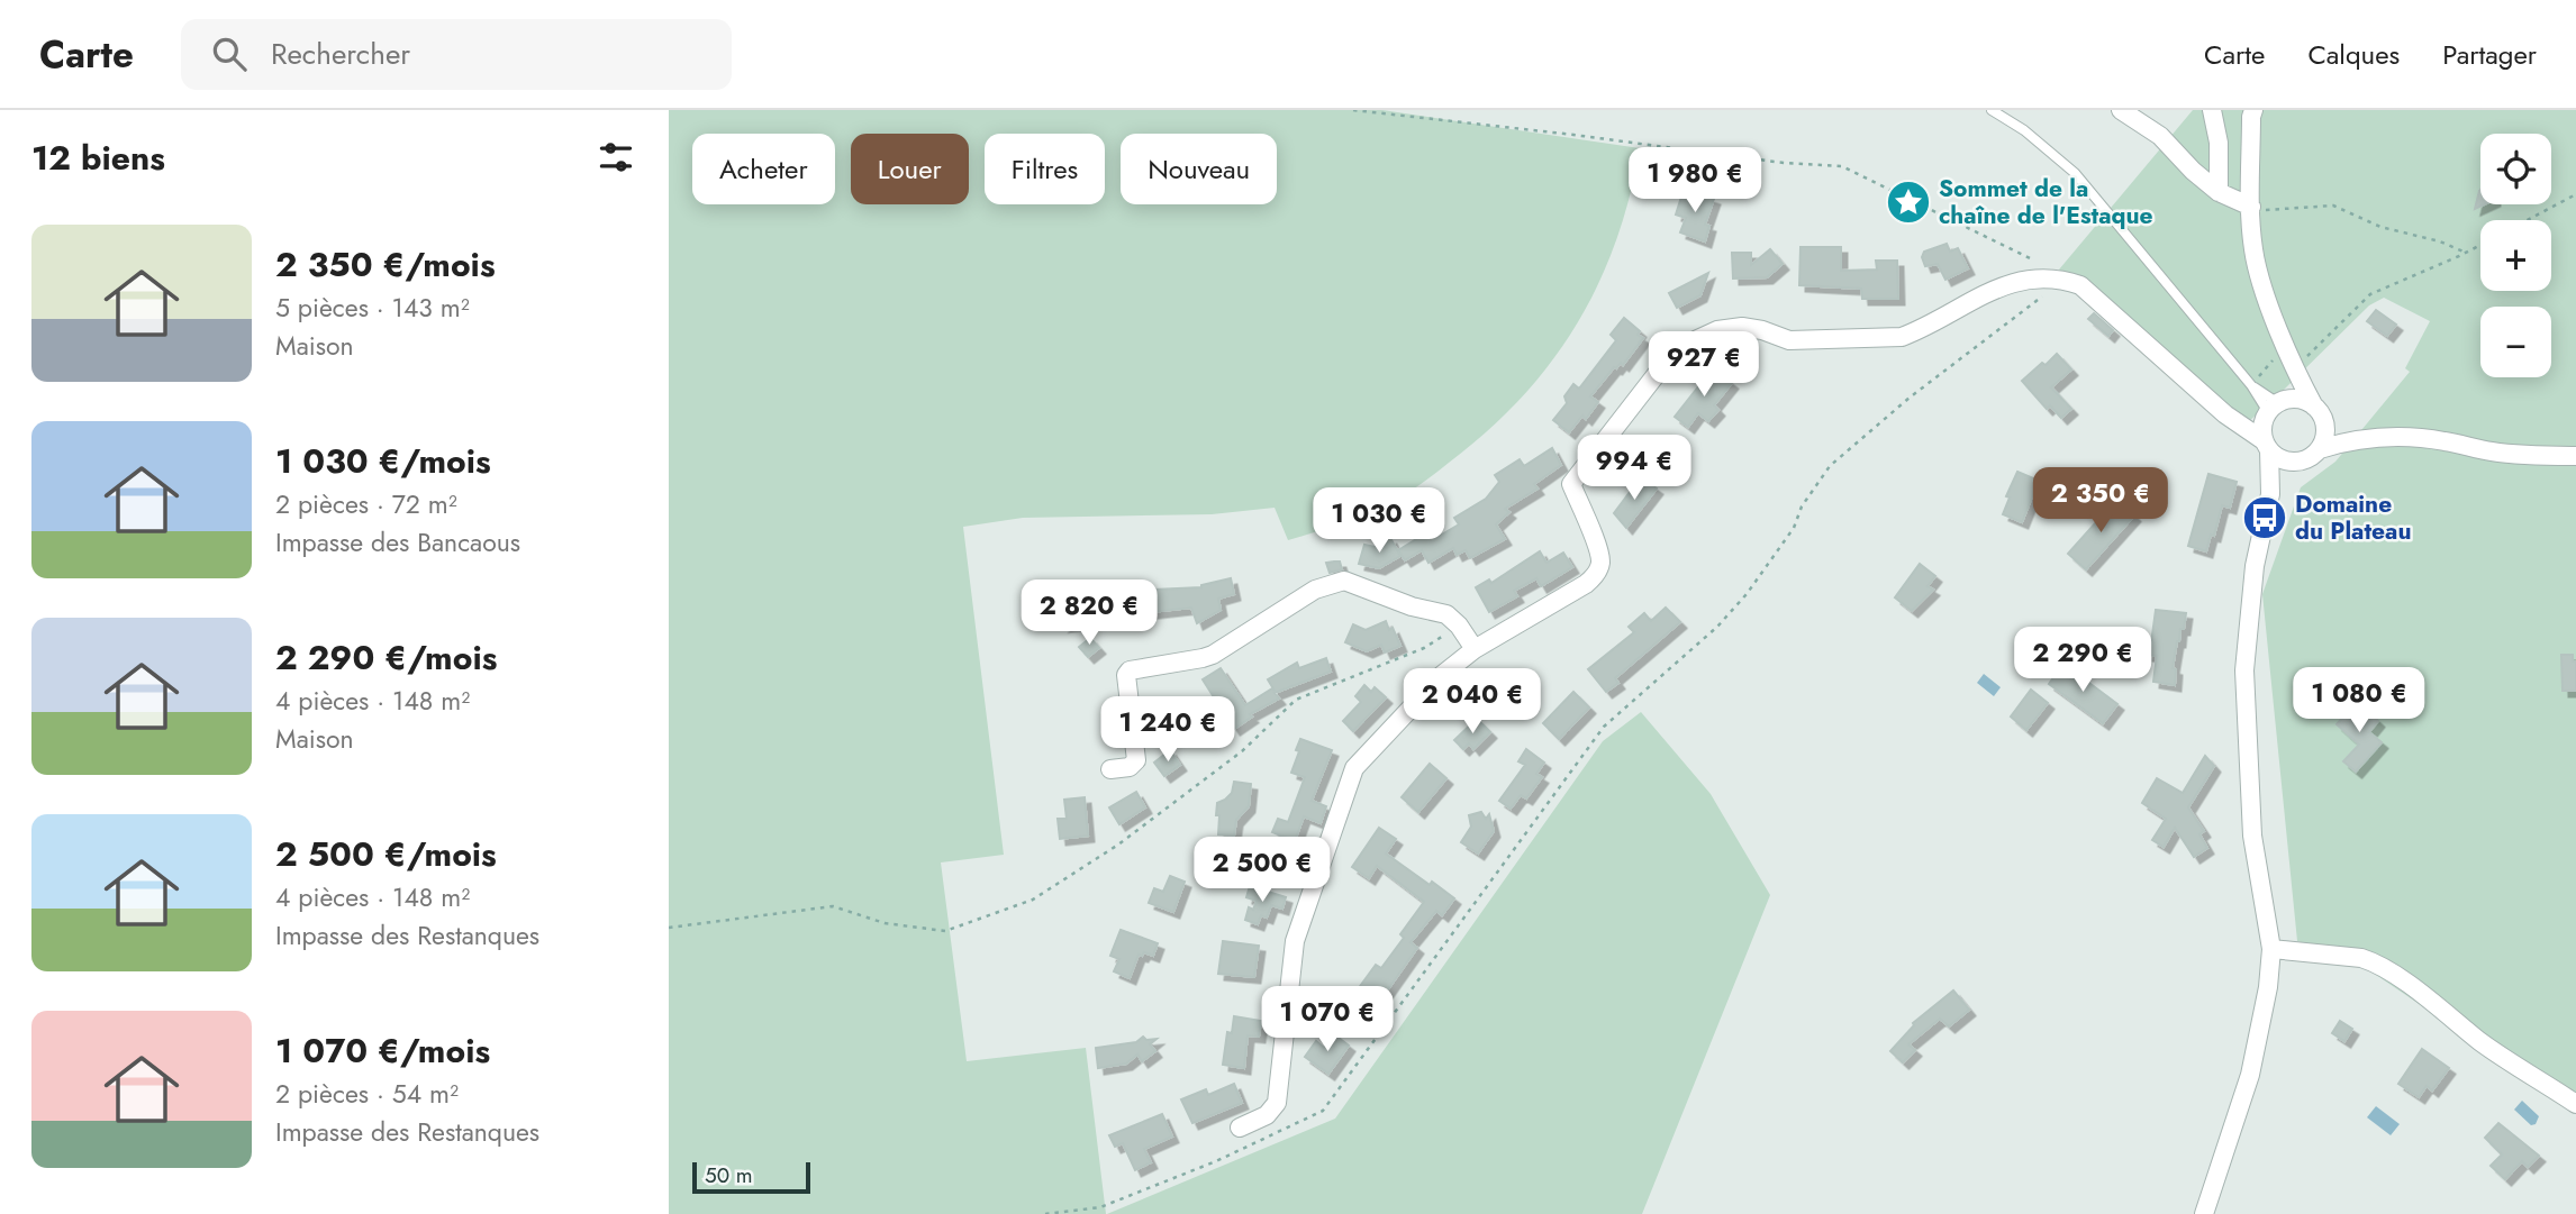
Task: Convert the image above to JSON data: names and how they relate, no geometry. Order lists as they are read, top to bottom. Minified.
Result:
{"places":{"place":["Sommet de la chaîne de l'Estaque"],"bus stop":["Domaine du Plateau"]},"scale_bar":"50 m","page":{"header":"Carte","search":"Rechercher","nav":["Carte","Calques","Partager"],"heading":"12 biens","map_buttons":["+","−"],"chip":["Acheter","Louer","Filtres","Nouveau"],"price":["1 980 €","927 €","994 €","2 350 €","1 030 €","2 820 €","2 290 €","1 080 €","2 040 €","1 240 €","2 500 €","1 070 €"],"list":[{"name":"2 350 €/mois","note":"5 pièces · 143 m² · Maison"},{"name":"1 030 €/mois","note":"2 pièces · 72 m² · Impasse des Bancaous"},{"name":"2 290 €/mois","note":"4 pièces · 148 m² · Maison"},{"name":"2 500 €/mois","note":"4 pièces · 148 m² · Impasse des Restanques"},{"name":"1 070 €/mois","note":"2 pièces · 54 m² · Impasse des Restanques"}],"scale":"50 m"}}
